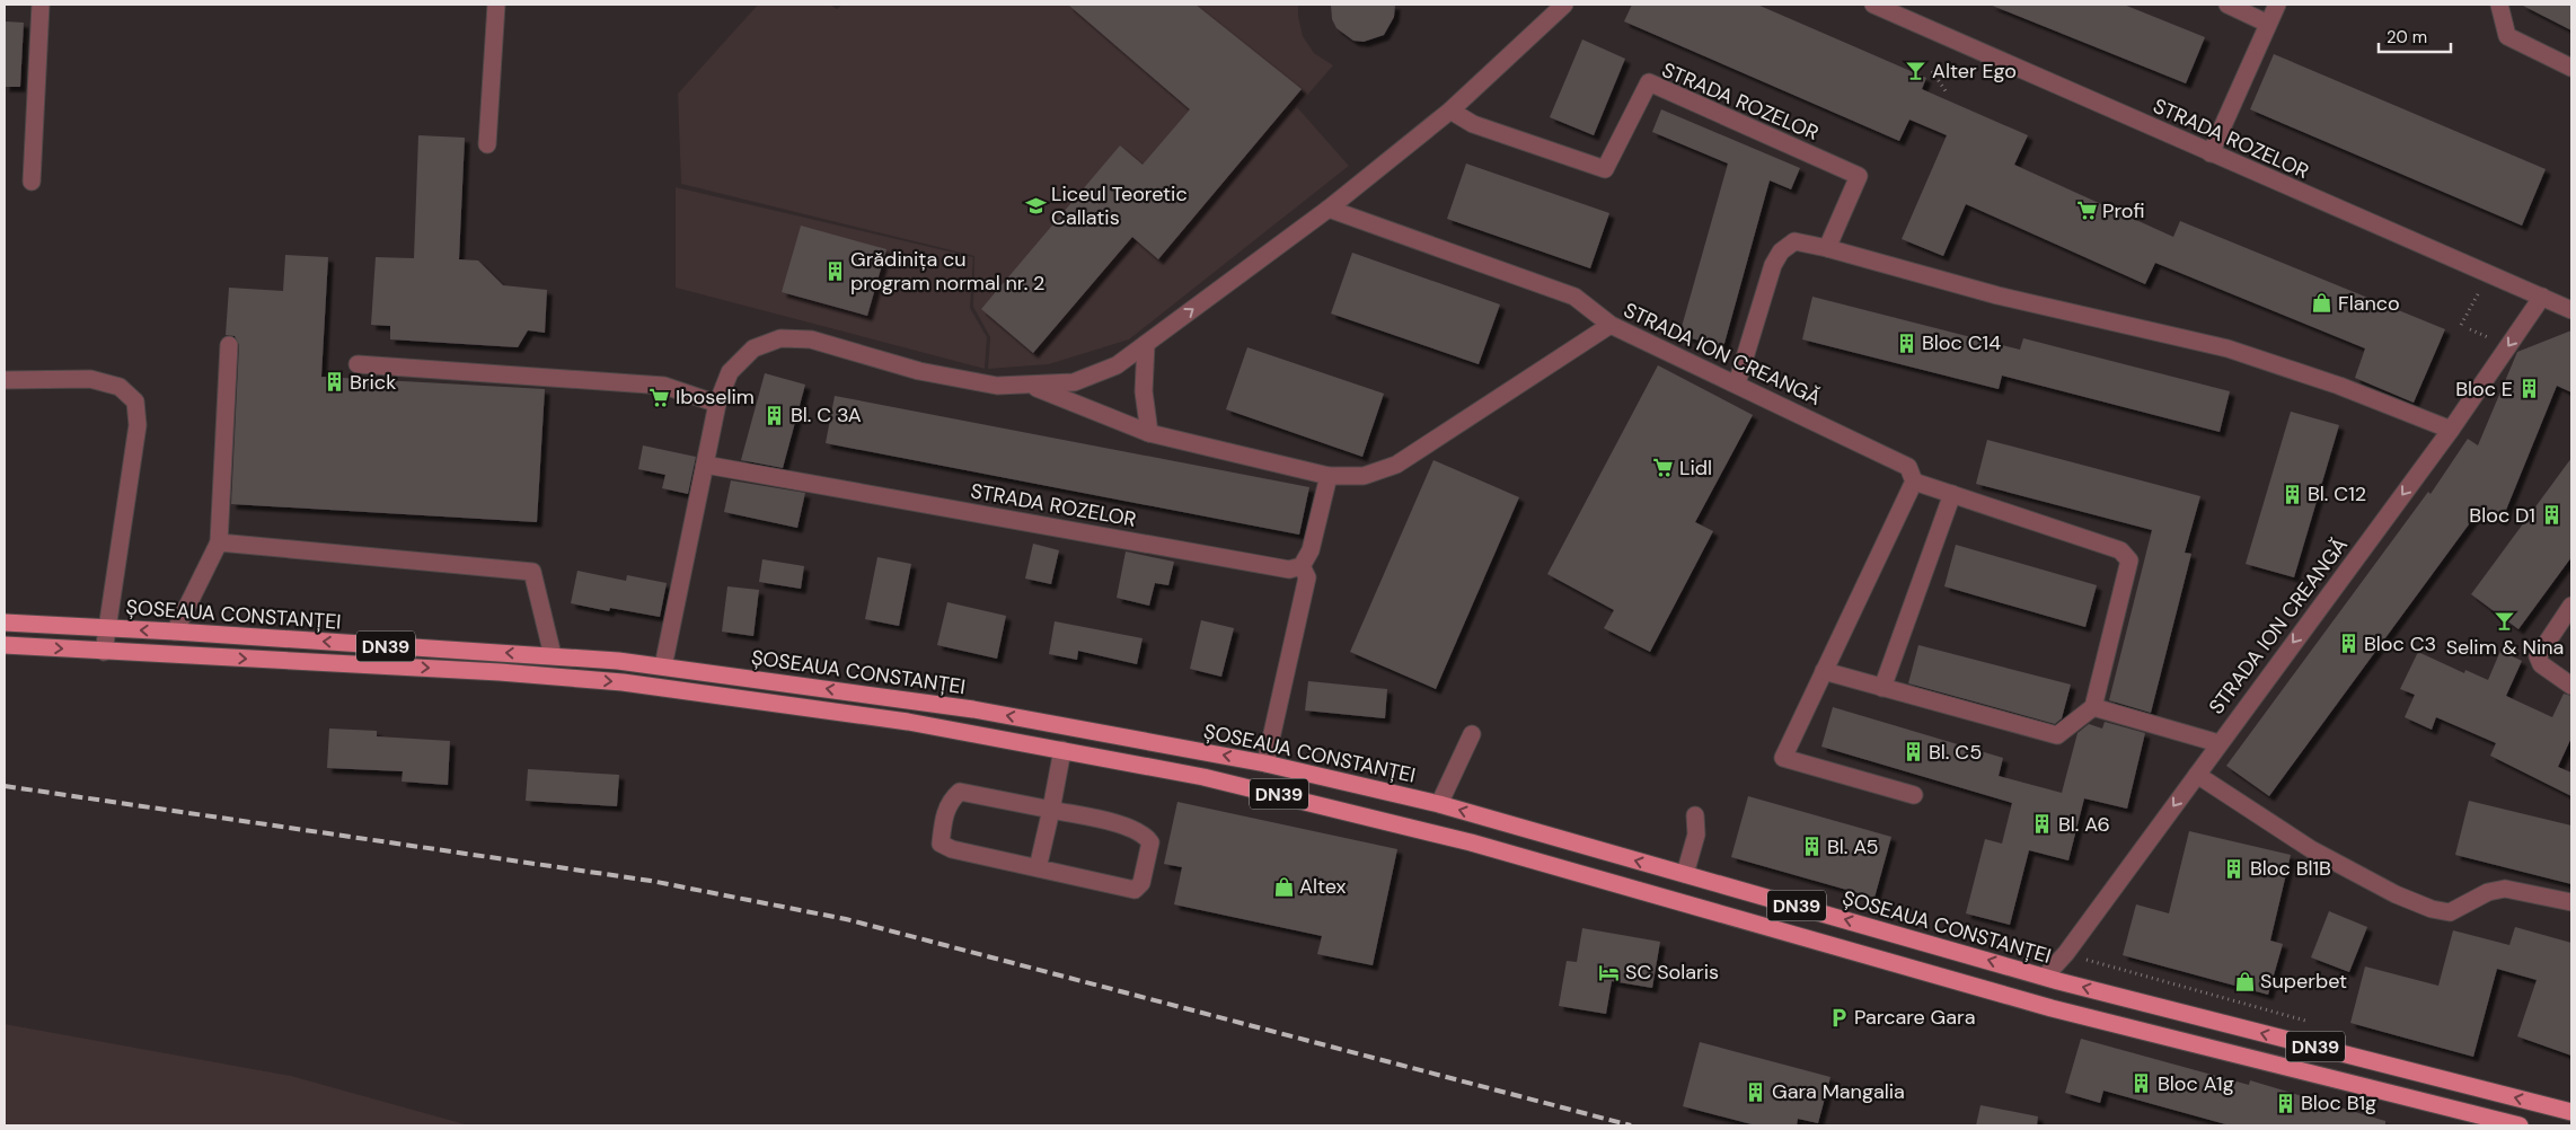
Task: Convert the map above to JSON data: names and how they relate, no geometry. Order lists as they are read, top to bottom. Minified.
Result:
{"streets":{"main road":["ȘOSEAUA CONSTANȚEI","DN39"],"street":["STRADA ROZELOR","STRADA ION CREANGĂ"]},"crossings":[["STRADA ROZELOR","STRADA ION CREANGĂ"],["STRADA ION CREANGĂ","ȘOSEAUA CONSTANȚEI"]],"one_way":["STRADA ION CREANGĂ"],"places":{"bar":["Alter Ego","Selim & Nina"],"school or university":["Liceul Teoretic Callatis"],"supermarket":["Profi","Iboselim","Lidl"],"building":["Grădinița cu program normal nr. 2","Bloc C14","Brick","Bloc E","Bl. C 3A","Bl. C12","Bloc D1","Bloc C3","Bl. C5","Bl. A6","Bl. A5","Bloc Bl1B","Bloc A1g","Gara Mangalia","Bloc B1g"],"shop":["Flanco","Altex","Superbet"],"hotel":["SC Solaris"],"parking":["Parcare Gara"]},"scale_bar":"20 m"}
